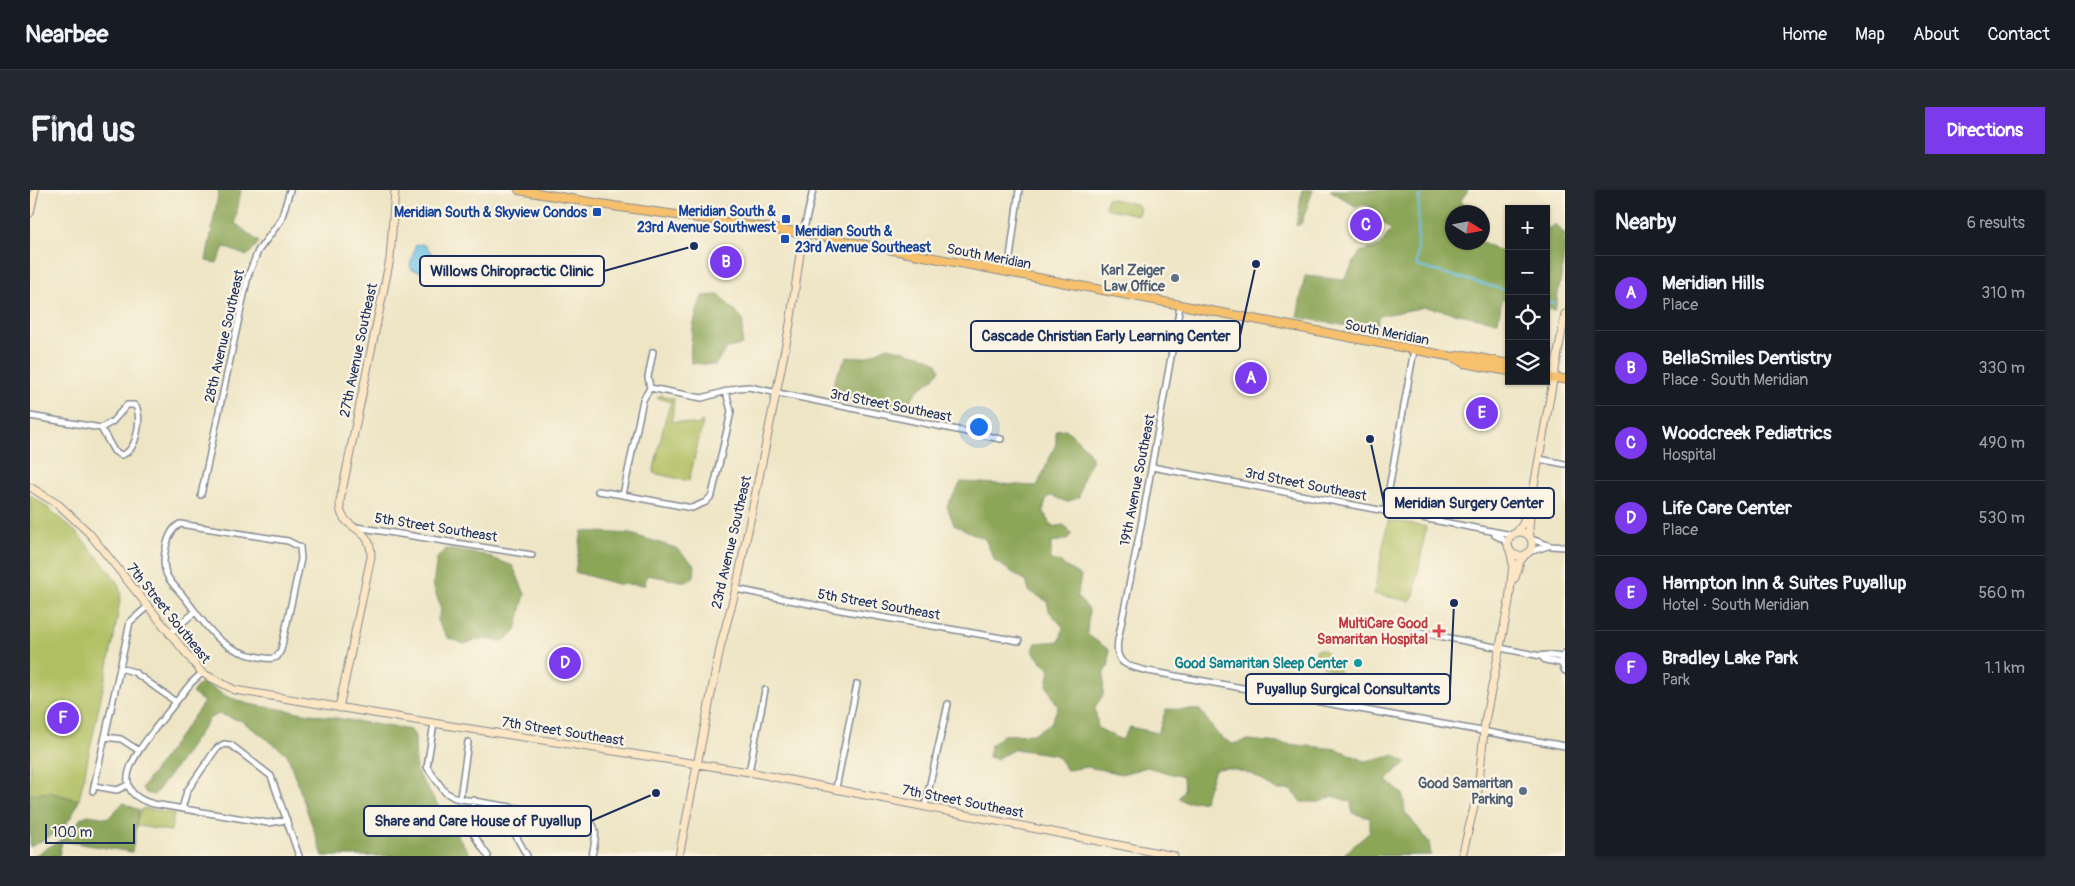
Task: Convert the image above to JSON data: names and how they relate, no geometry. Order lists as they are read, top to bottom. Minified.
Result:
{"streets":{"main road":["South Meridian"],"street":["28th Avenue Southeast","27th Avenue Southeast","3rd Street Southeast","19th Avenue Southeast","5th Street Southeast","23rd Avenue Southeast","7th Street Southeast"]},"crossings":[["South Meridian","19th Avenue Southeast"],["South Meridian","23rd Avenue Southeast"],["27th Avenue Southeast","5th Street Southeast"],["3rd Street Southeast","19th Avenue Southeast"],["3rd Street Southeast","23rd Avenue Southeast"],["5th Street Southeast","23rd Avenue Southeast"],["23rd Avenue Southeast","7th Street Southeast"]],"places":{"transit":["Meridian South & Skyview Condos","Meridian South & 23rd Avenue Southwest","Meridian South & 23rd Avenue Southeast"],"other":["Willows Chiropractic Clinic","Cascade Christian Early Learning Center","Karl Zeiger Law Office","Meridian Surgery Center","Puyallup Surgical Consultants","Good Samaritan Sleep Center","Good Samaritan Parking","Share and Care House of Puyallup"],"health":["MultiCare Good Samaritan Hospital"]},"scale_bar":"100 m","north":"right","page":{"header":"Nearbee","nav":["Home","Map","About","Contact"],"buttons":"Directions","title":"Find us","heading":["Nearby","6 results"],"map_buttons":["+","−"],"pins":["C","B","A","E","D","F"],"list":[{"mark":"A","name":"Meridian Hills","note":"Place","value":"310 m"},{"mark":"B","name":"BellaSmiles Dentistry","note":"Place · South Meridian","value":"330 m"},{"mark":"C","name":"Woodcreek Pediatrics","note":"Hospital","value":"490 m"},{"mark":"D","name":"Life Care Center","note":"Place","value":"530 m"},{"mark":"E","name":"Hampton Inn & Suites Puyallup","note":"Hotel · South Meridian","value":"560 m"},{"mark":"F","name":"Bradley Lake Park","note":"Park","value":"1.1 km"}],"scale":"100 m"}}
